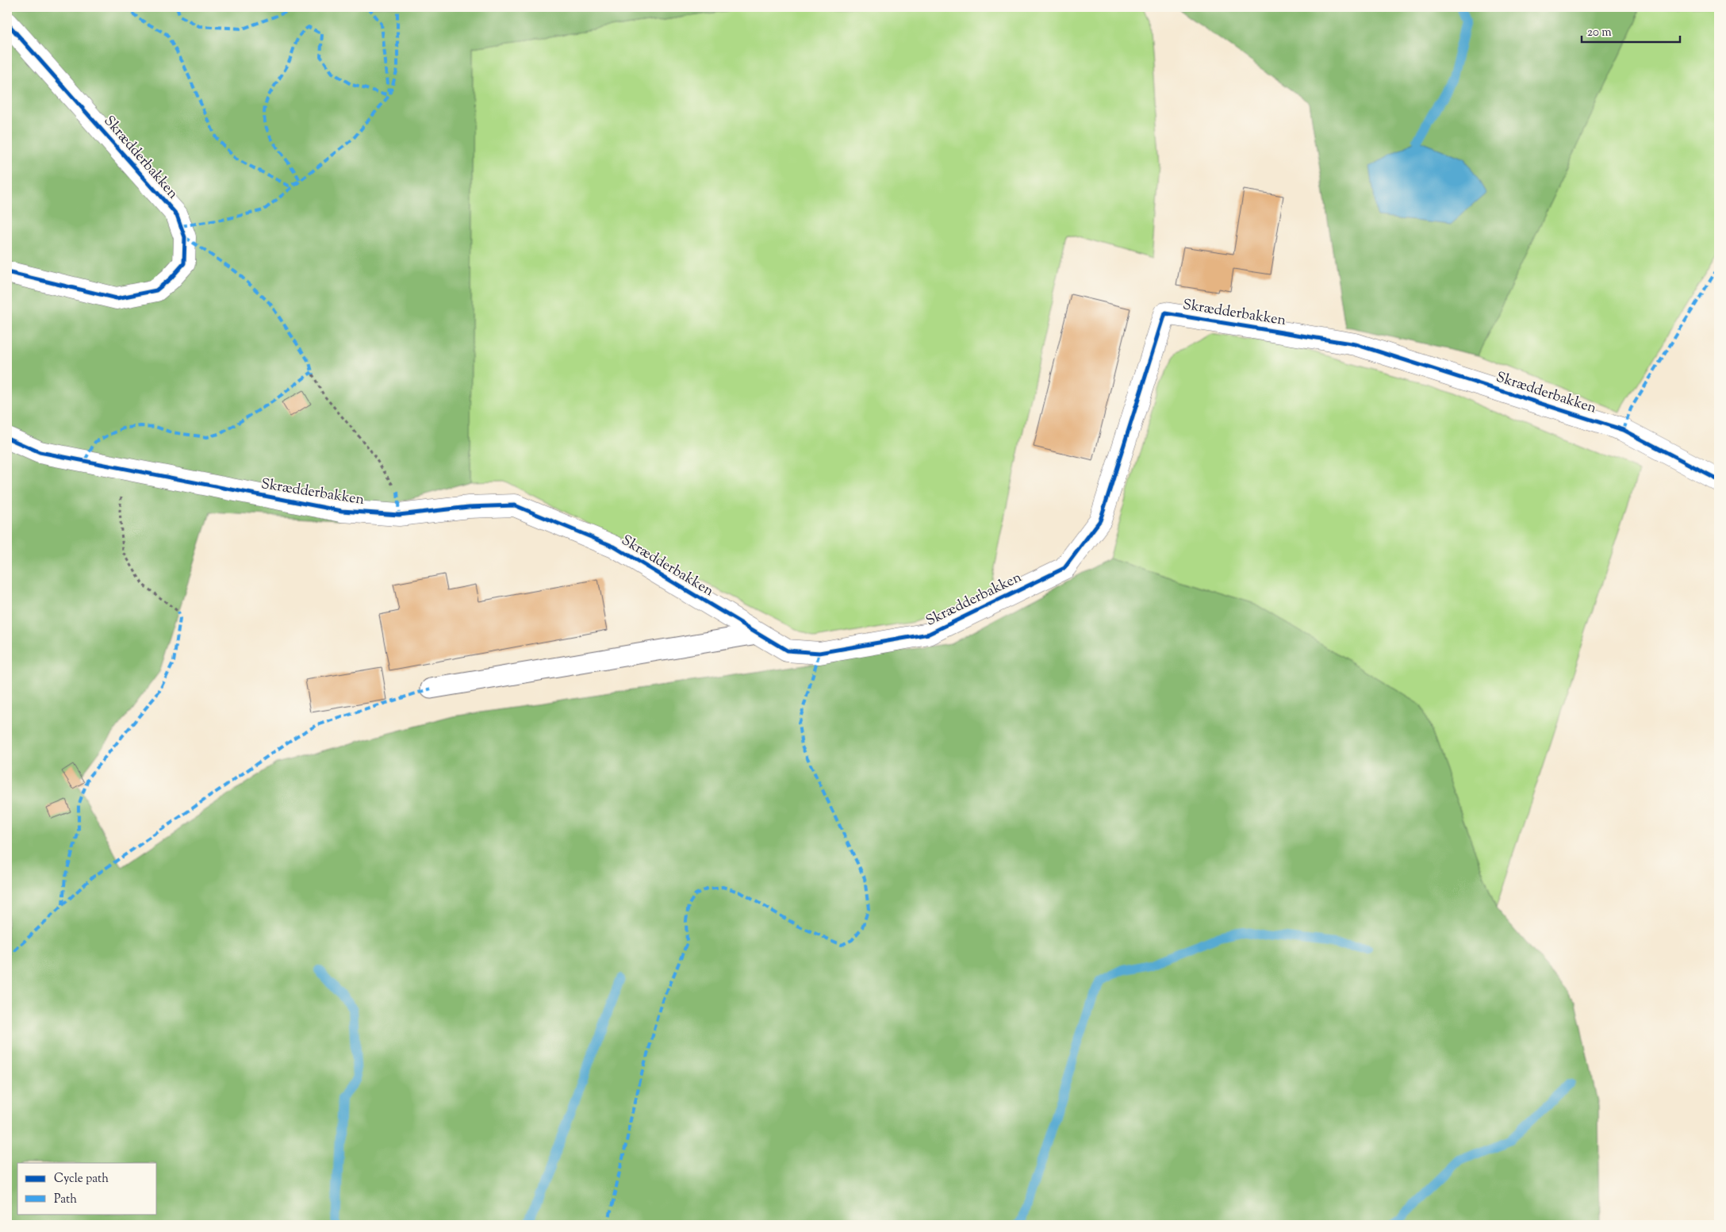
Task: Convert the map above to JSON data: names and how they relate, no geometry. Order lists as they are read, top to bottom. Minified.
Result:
{"streets":{"street":["Skrædderbakken"]},"legend":["Cycle path","Path"],"scale_bar":"20 m"}
